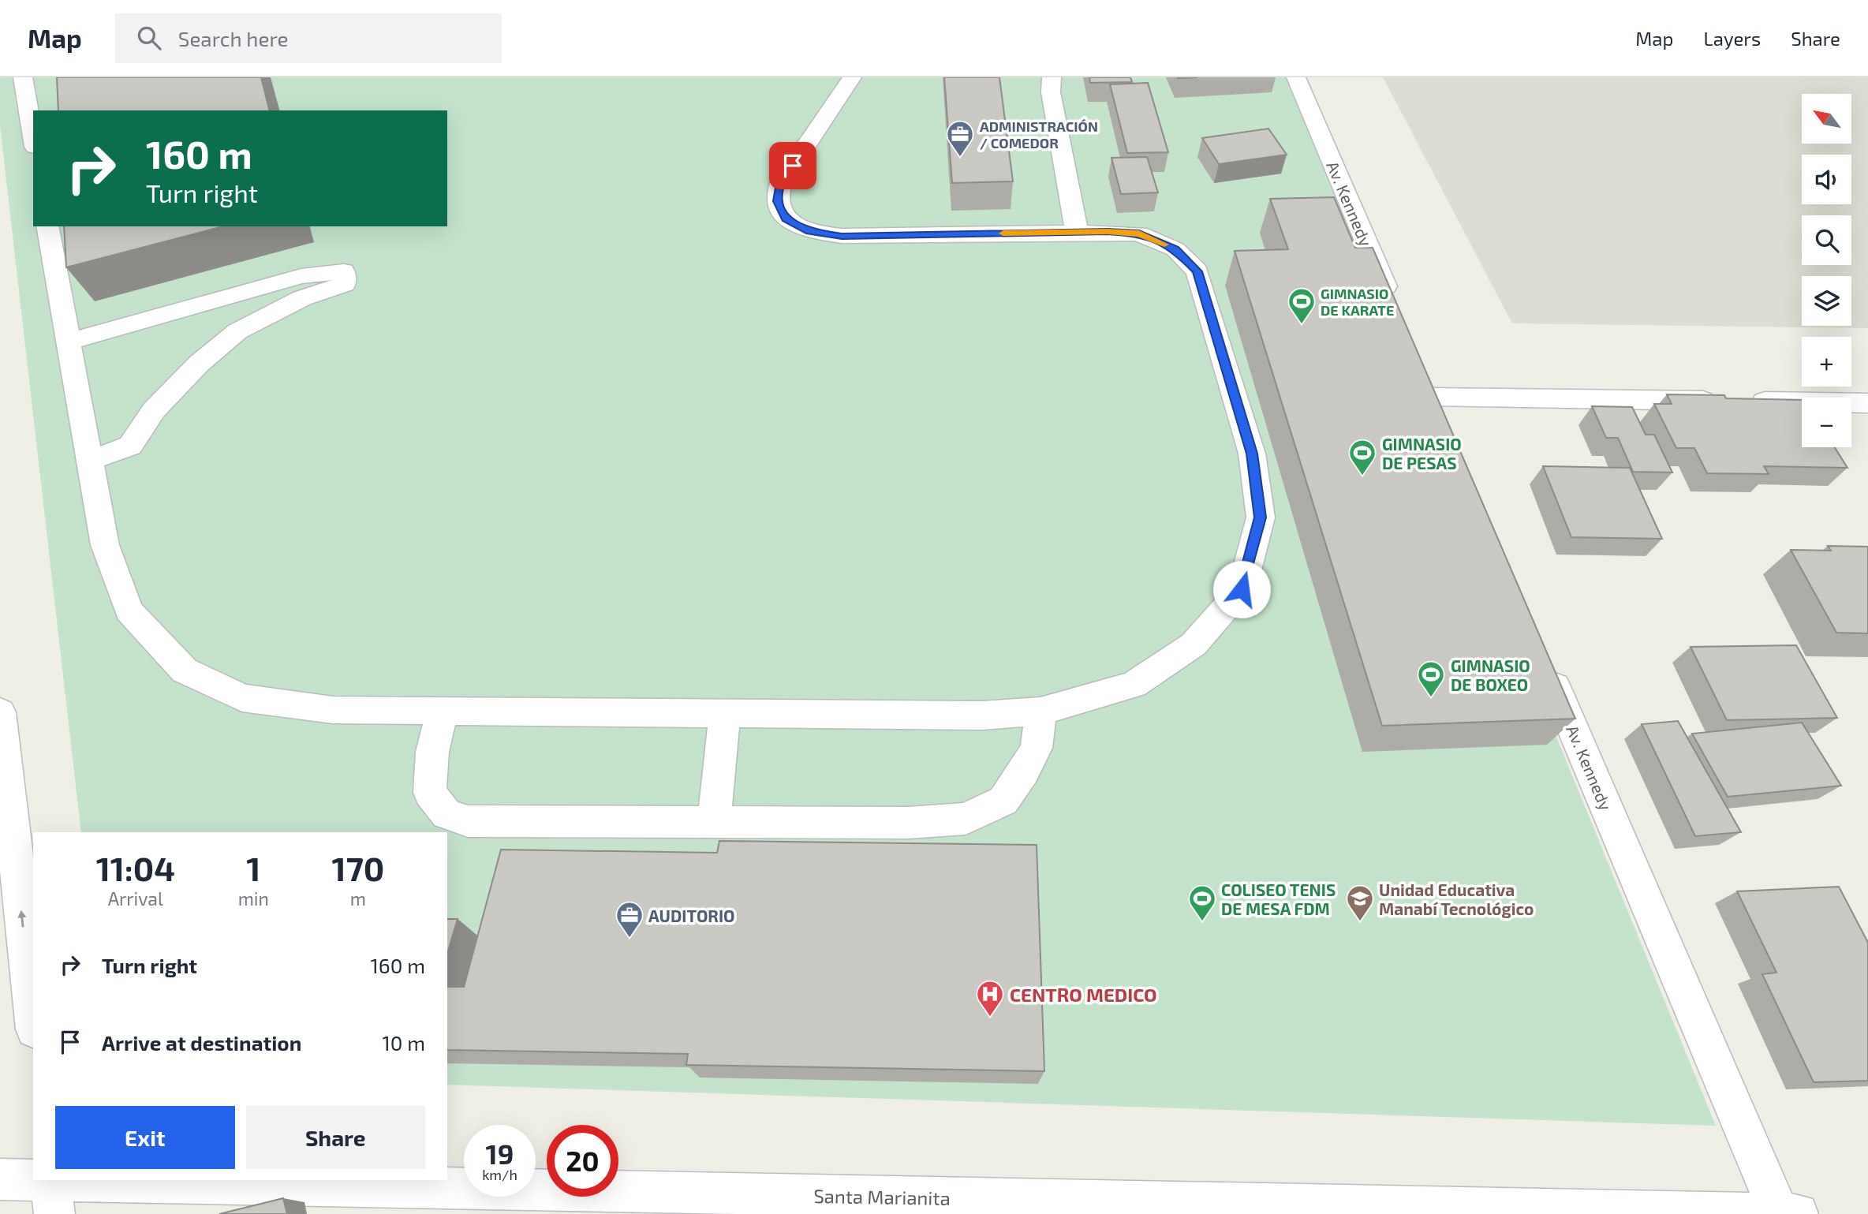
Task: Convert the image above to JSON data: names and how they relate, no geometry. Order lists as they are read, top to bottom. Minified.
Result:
{"streets":{"street":["Av. Kennedy","Santa Marianita"]},"crossings":[["Av. Kennedy","Santa Marianita"]],"places":{"office":["ADMINISTRACIÓN / COMEDOR","AUDITORIO"],"sports":["GIMNASIO DE KARATE","GIMNASIO DE PESAS","GIMNASIO DE BOXEO","COLISEO TENIS DE MESA FDM"],"school or university":["Unidad Educativa Manabí Tecnológico"],"hospital":["CENTRO MEDICO"]},"north":"top left","page":{"header":"Map","search":"Search here","nav":["Map","Layers","Share"],"map_buttons":["+","−"],"turn":["160 m","Turn right"],"eta":["11:04","Arrival","1","min","170","m"],"list":[{"name":"Turn right","value":"160 m"},{"name":"Arrive at destination","value":"10 m"}],"buttons":["Exit","Share"],"speed":"19 km/h","limit":"20"}}
